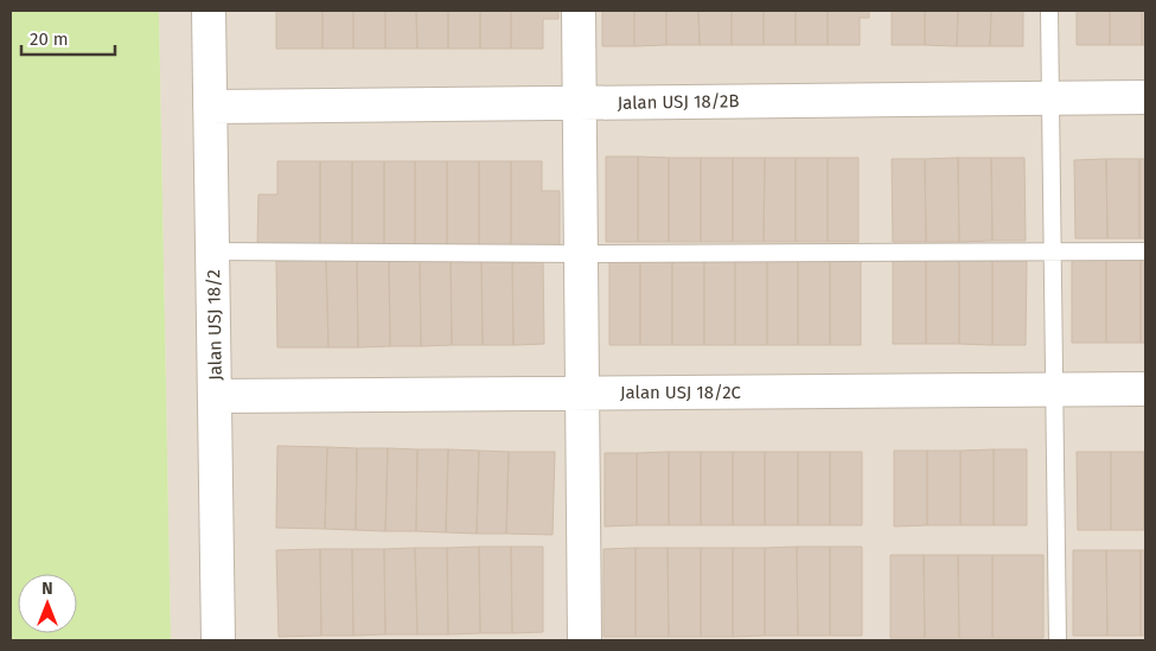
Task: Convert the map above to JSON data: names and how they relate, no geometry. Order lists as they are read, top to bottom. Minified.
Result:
{"streets":{"street":["Jalan USJ 18/2B","Jalan USJ 18/2","Jalan USJ 18/2C"]},"crossings":[["Jalan USJ 18/2B","Jalan USJ 18/2"],["Jalan USJ 18/2","Jalan USJ 18/2C"]],"scale_bar":"20 m","north":"top"}
